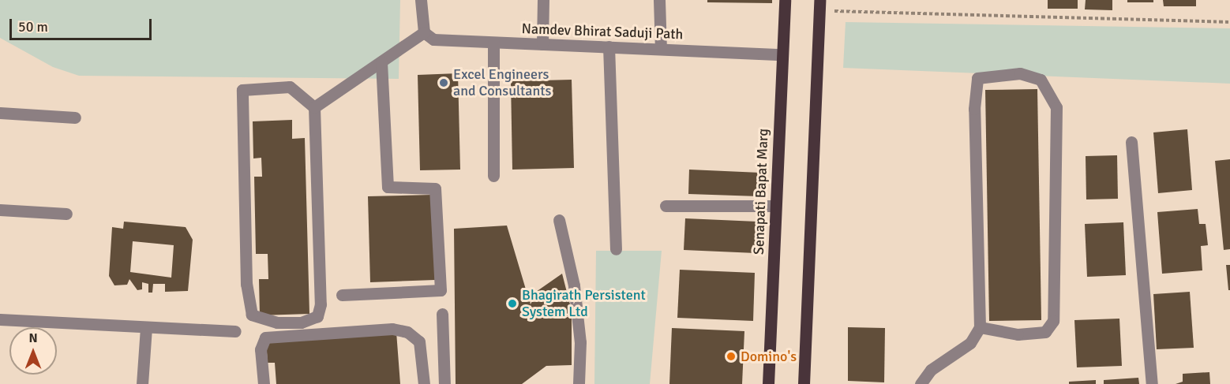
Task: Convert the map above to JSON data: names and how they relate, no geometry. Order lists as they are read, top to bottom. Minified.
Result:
{"streets":{"main road":["Senapati Bapat Marg"],"street":["Namdev Bhirat Saduji Path"]},"crossings":[["Namdev Bhirat Saduji Path","Senapati Bapat Marg"]],"places":["Excel Engineers and Consultants","Bhagirath Persistent System Ltd","Domino's"],"scale_bar":"50 m","north":"top"}
